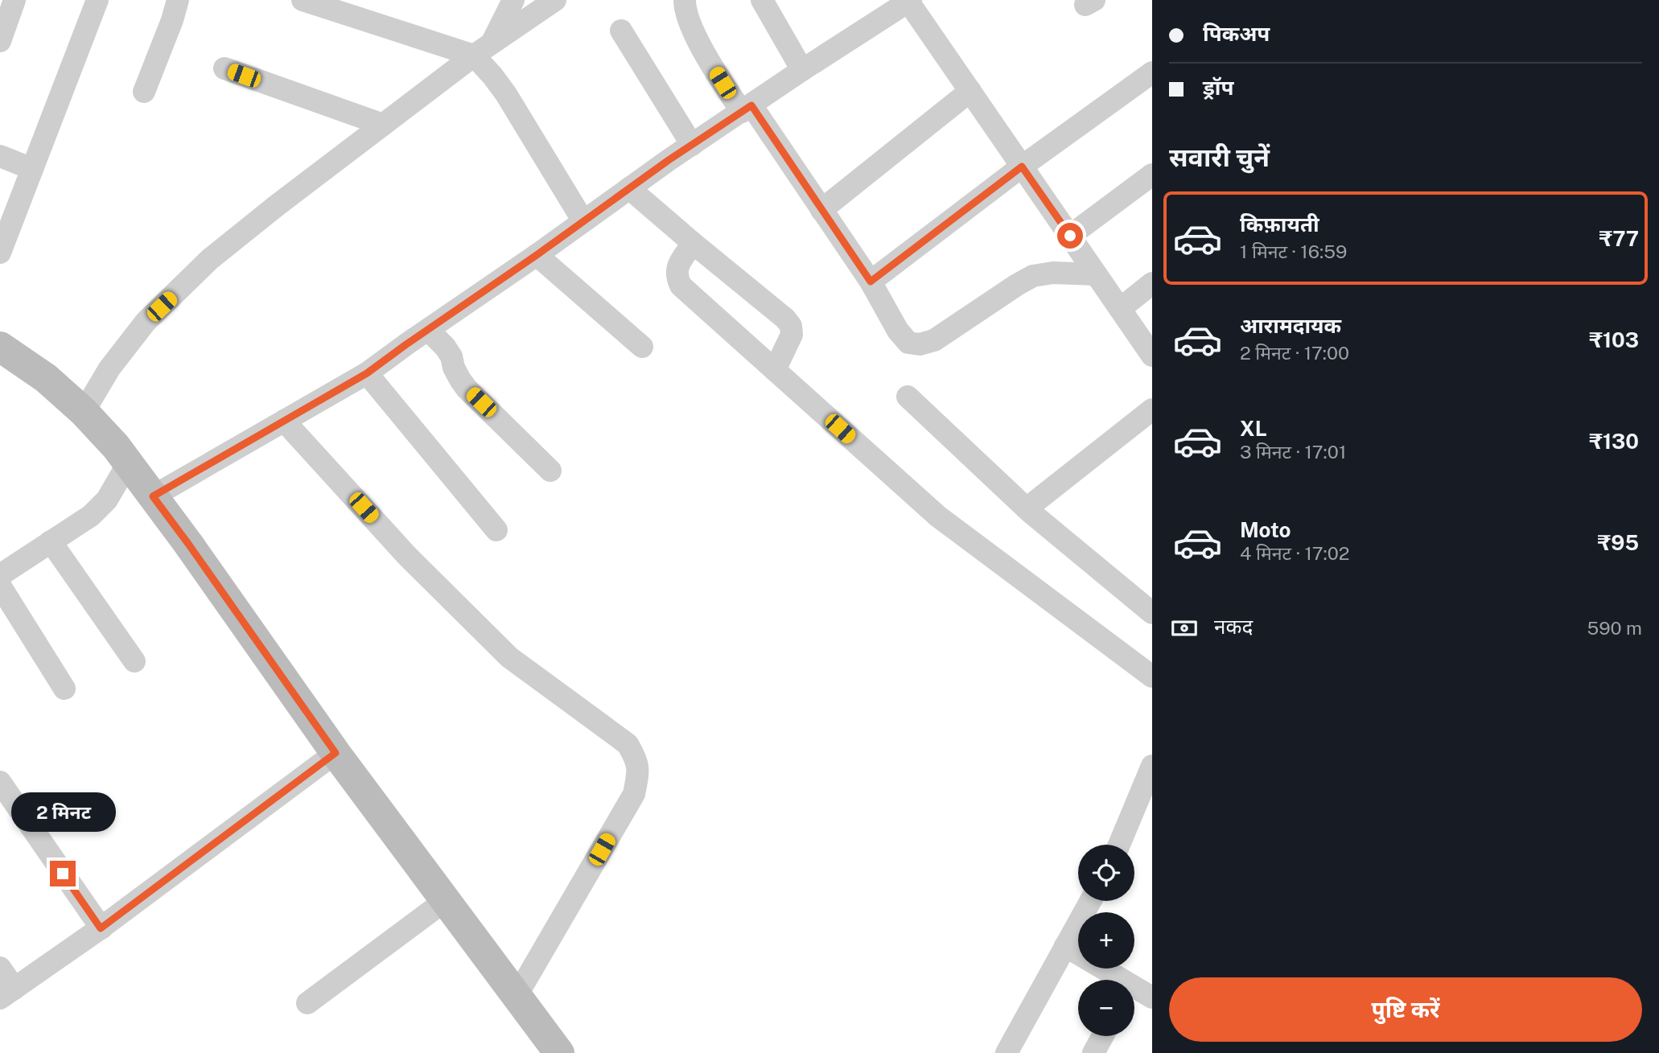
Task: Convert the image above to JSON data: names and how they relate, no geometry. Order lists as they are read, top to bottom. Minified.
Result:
{"page":{"banner":["पिकअप","ड्रॉप"],"heading":"सवारी चुनें","list":[{"name":"किफ़ायती","note":"1 मिनट · 16:59","value":"₹77"},{"name":"आरामदायक","note":"2 मिनट · 17:00","value":"₹103"},{"name":"XL","note":"3 मिनट · 17:01","value":"₹130"},{"name":"Moto","note":"4 मिनट · 17:02","value":"₹95"}],"pay":["नकद","590 m"],"bubble":"2 मिनट","map_buttons":["+","−"],"buttons":"पुष्टि करें"}}
